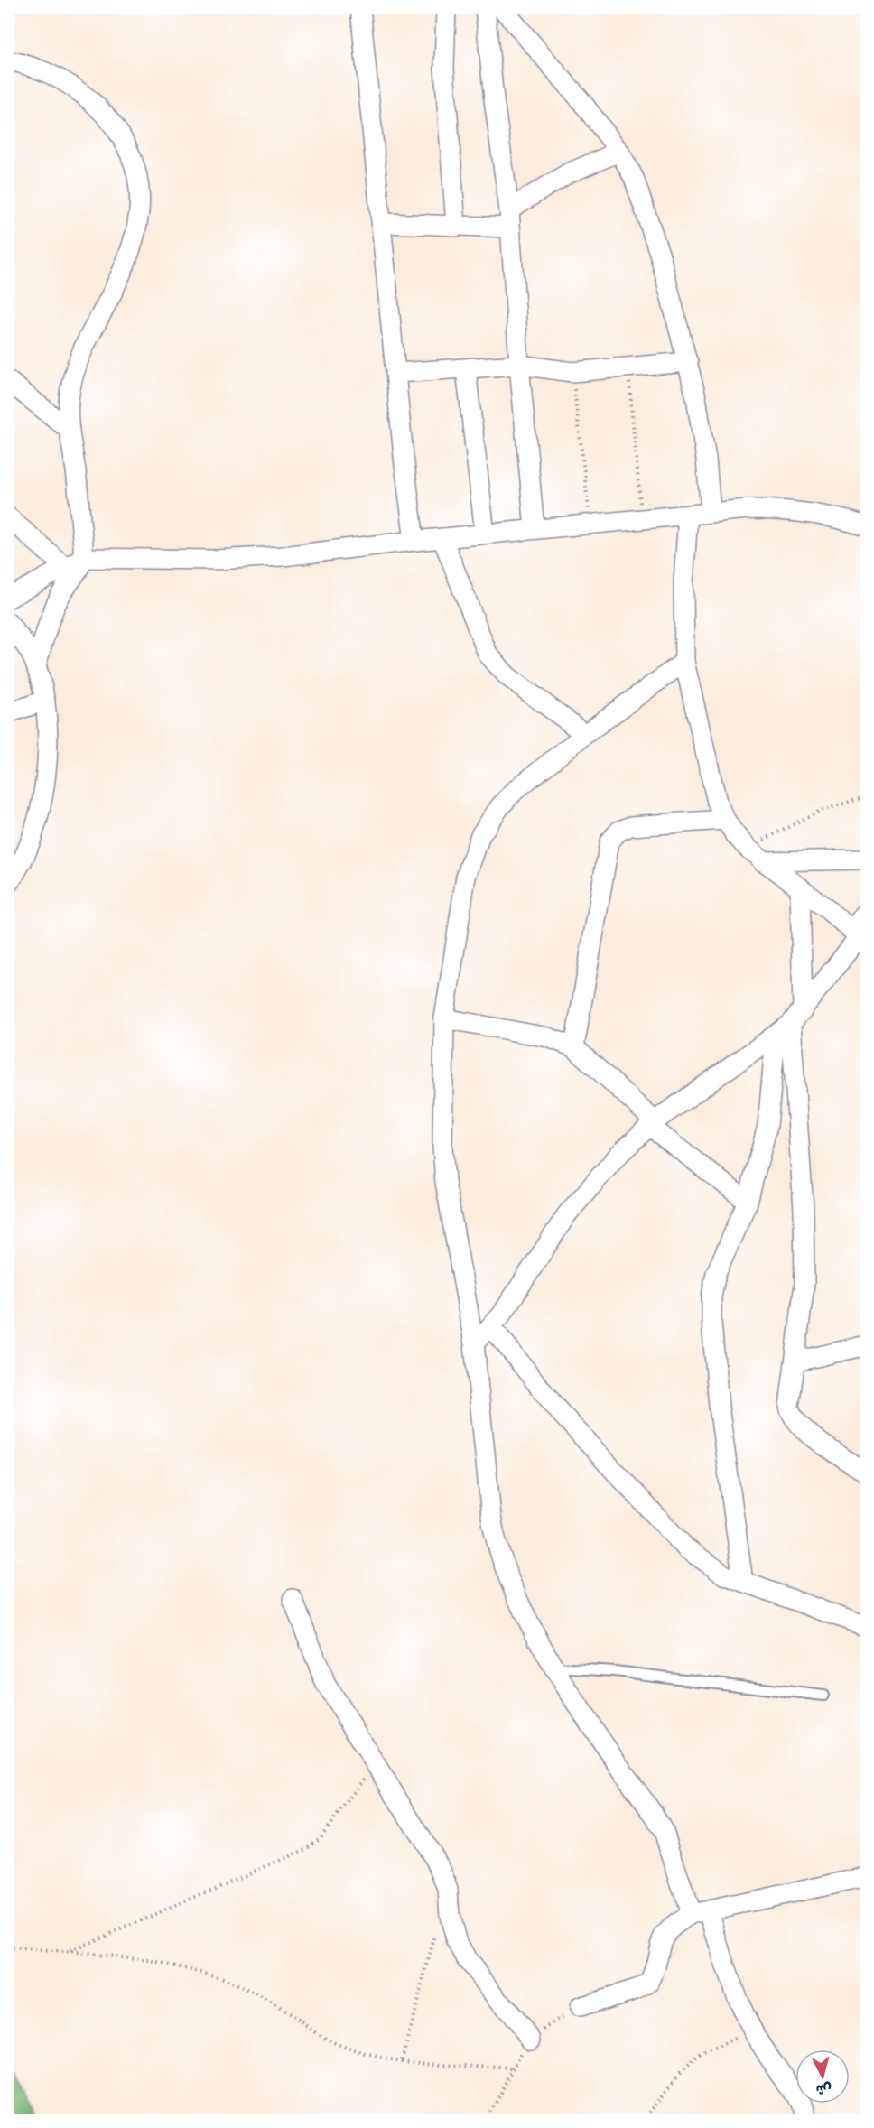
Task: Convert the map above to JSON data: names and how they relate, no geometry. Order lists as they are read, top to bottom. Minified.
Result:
{"north":"bottom"}
